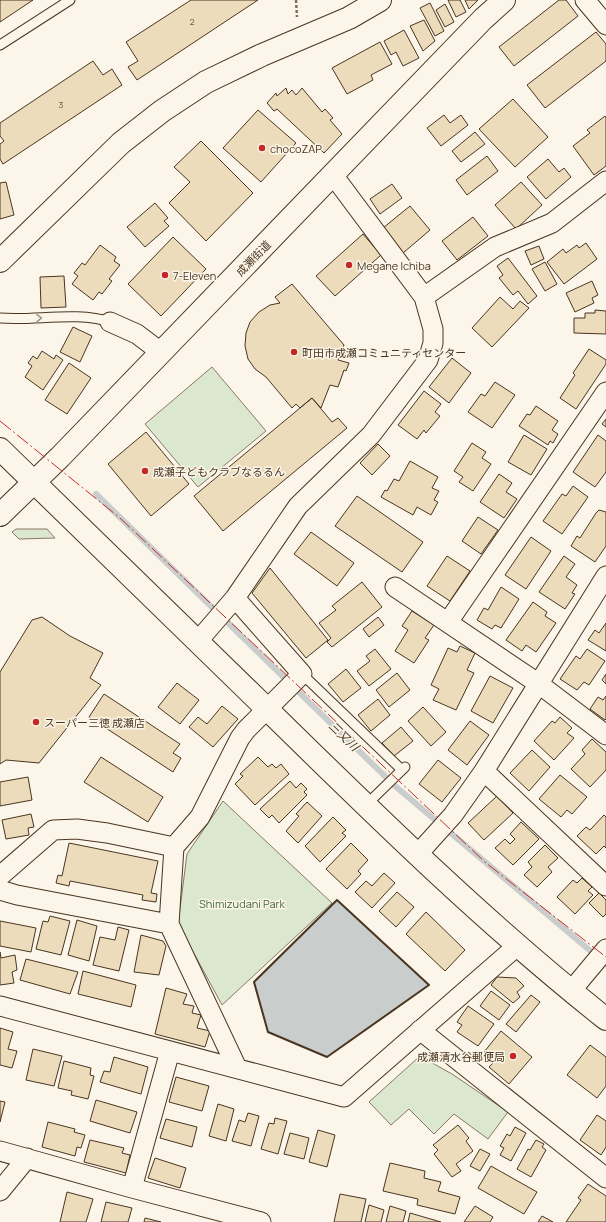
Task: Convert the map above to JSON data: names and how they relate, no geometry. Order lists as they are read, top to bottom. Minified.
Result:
{"streets":{"street":["成瀬街道"]},"water":["三又川"],"parks":["Shimizudani Park"],"places":["chocoZAP","Megane Ichiba","7-Eleven","町田市成瀬コミュニティセンター","成瀬子どもクラブなるるん","スーパー三徳 成瀬店","成瀬清水谷郵便局"],"house_numbers":["2","3"]}
